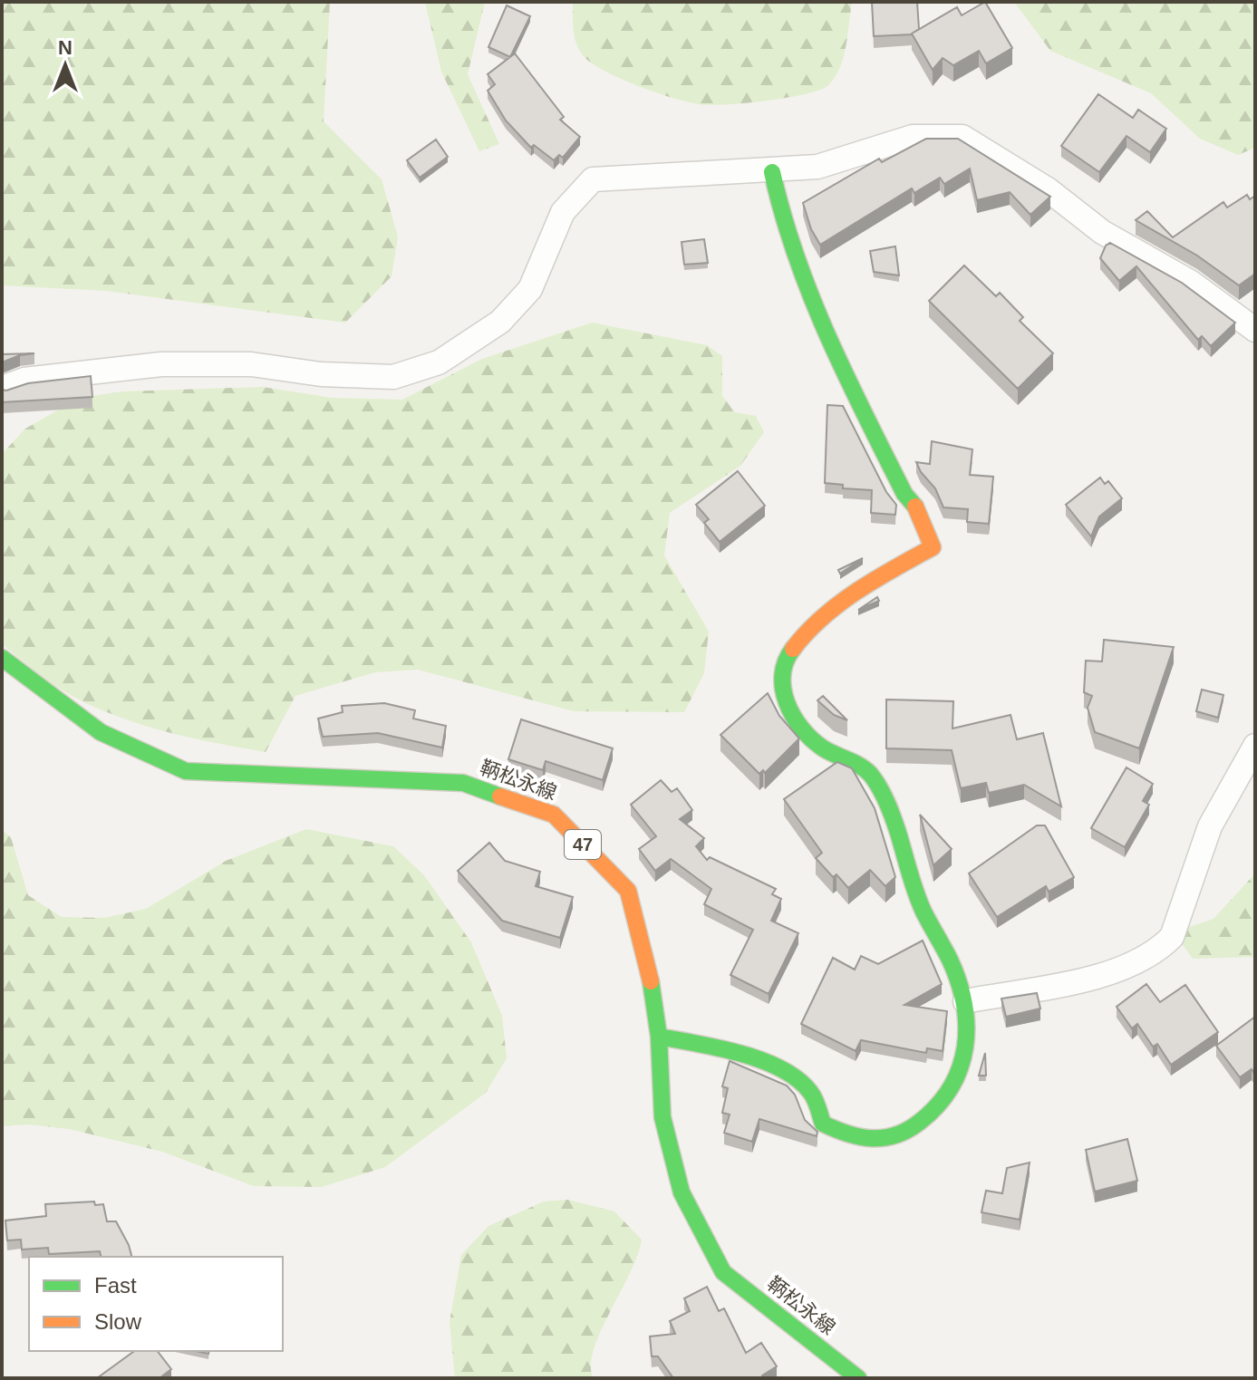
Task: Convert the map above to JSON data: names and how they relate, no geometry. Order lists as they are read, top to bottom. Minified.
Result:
{"streets":{"street":["鞆松永線","47"]},"legend":["Fast","Slow"],"north":"top"}
